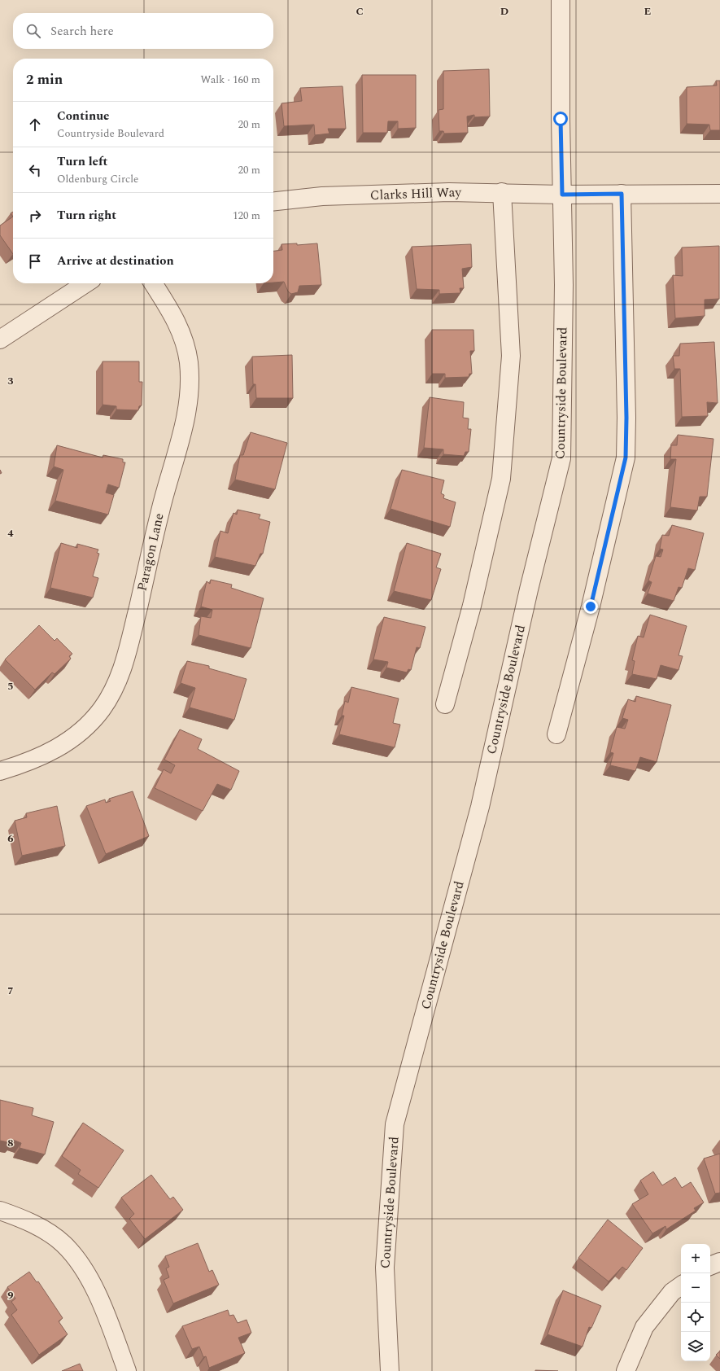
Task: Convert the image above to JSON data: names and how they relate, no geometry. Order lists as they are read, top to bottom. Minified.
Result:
{"streets":{"street":["Clarks Hill Way","Countryside Boulevard","Paragon Lane"]},"crossings":[["Clarks Hill Way","Countryside Boulevard"]],"page":{"search":"Search here","heading":["2 min","Walk · 160 m"],"list":[["Continue","Countryside Boulevard","20 m"],["Turn left","Oldenburg Circle","20 m"],["Turn right","120 m"],"Arrive at destination"],"map_buttons":["+","−"]},"grid":{"columns":["C","D","E"],"rows":["3","4","5","6","7","8","9"]}}
